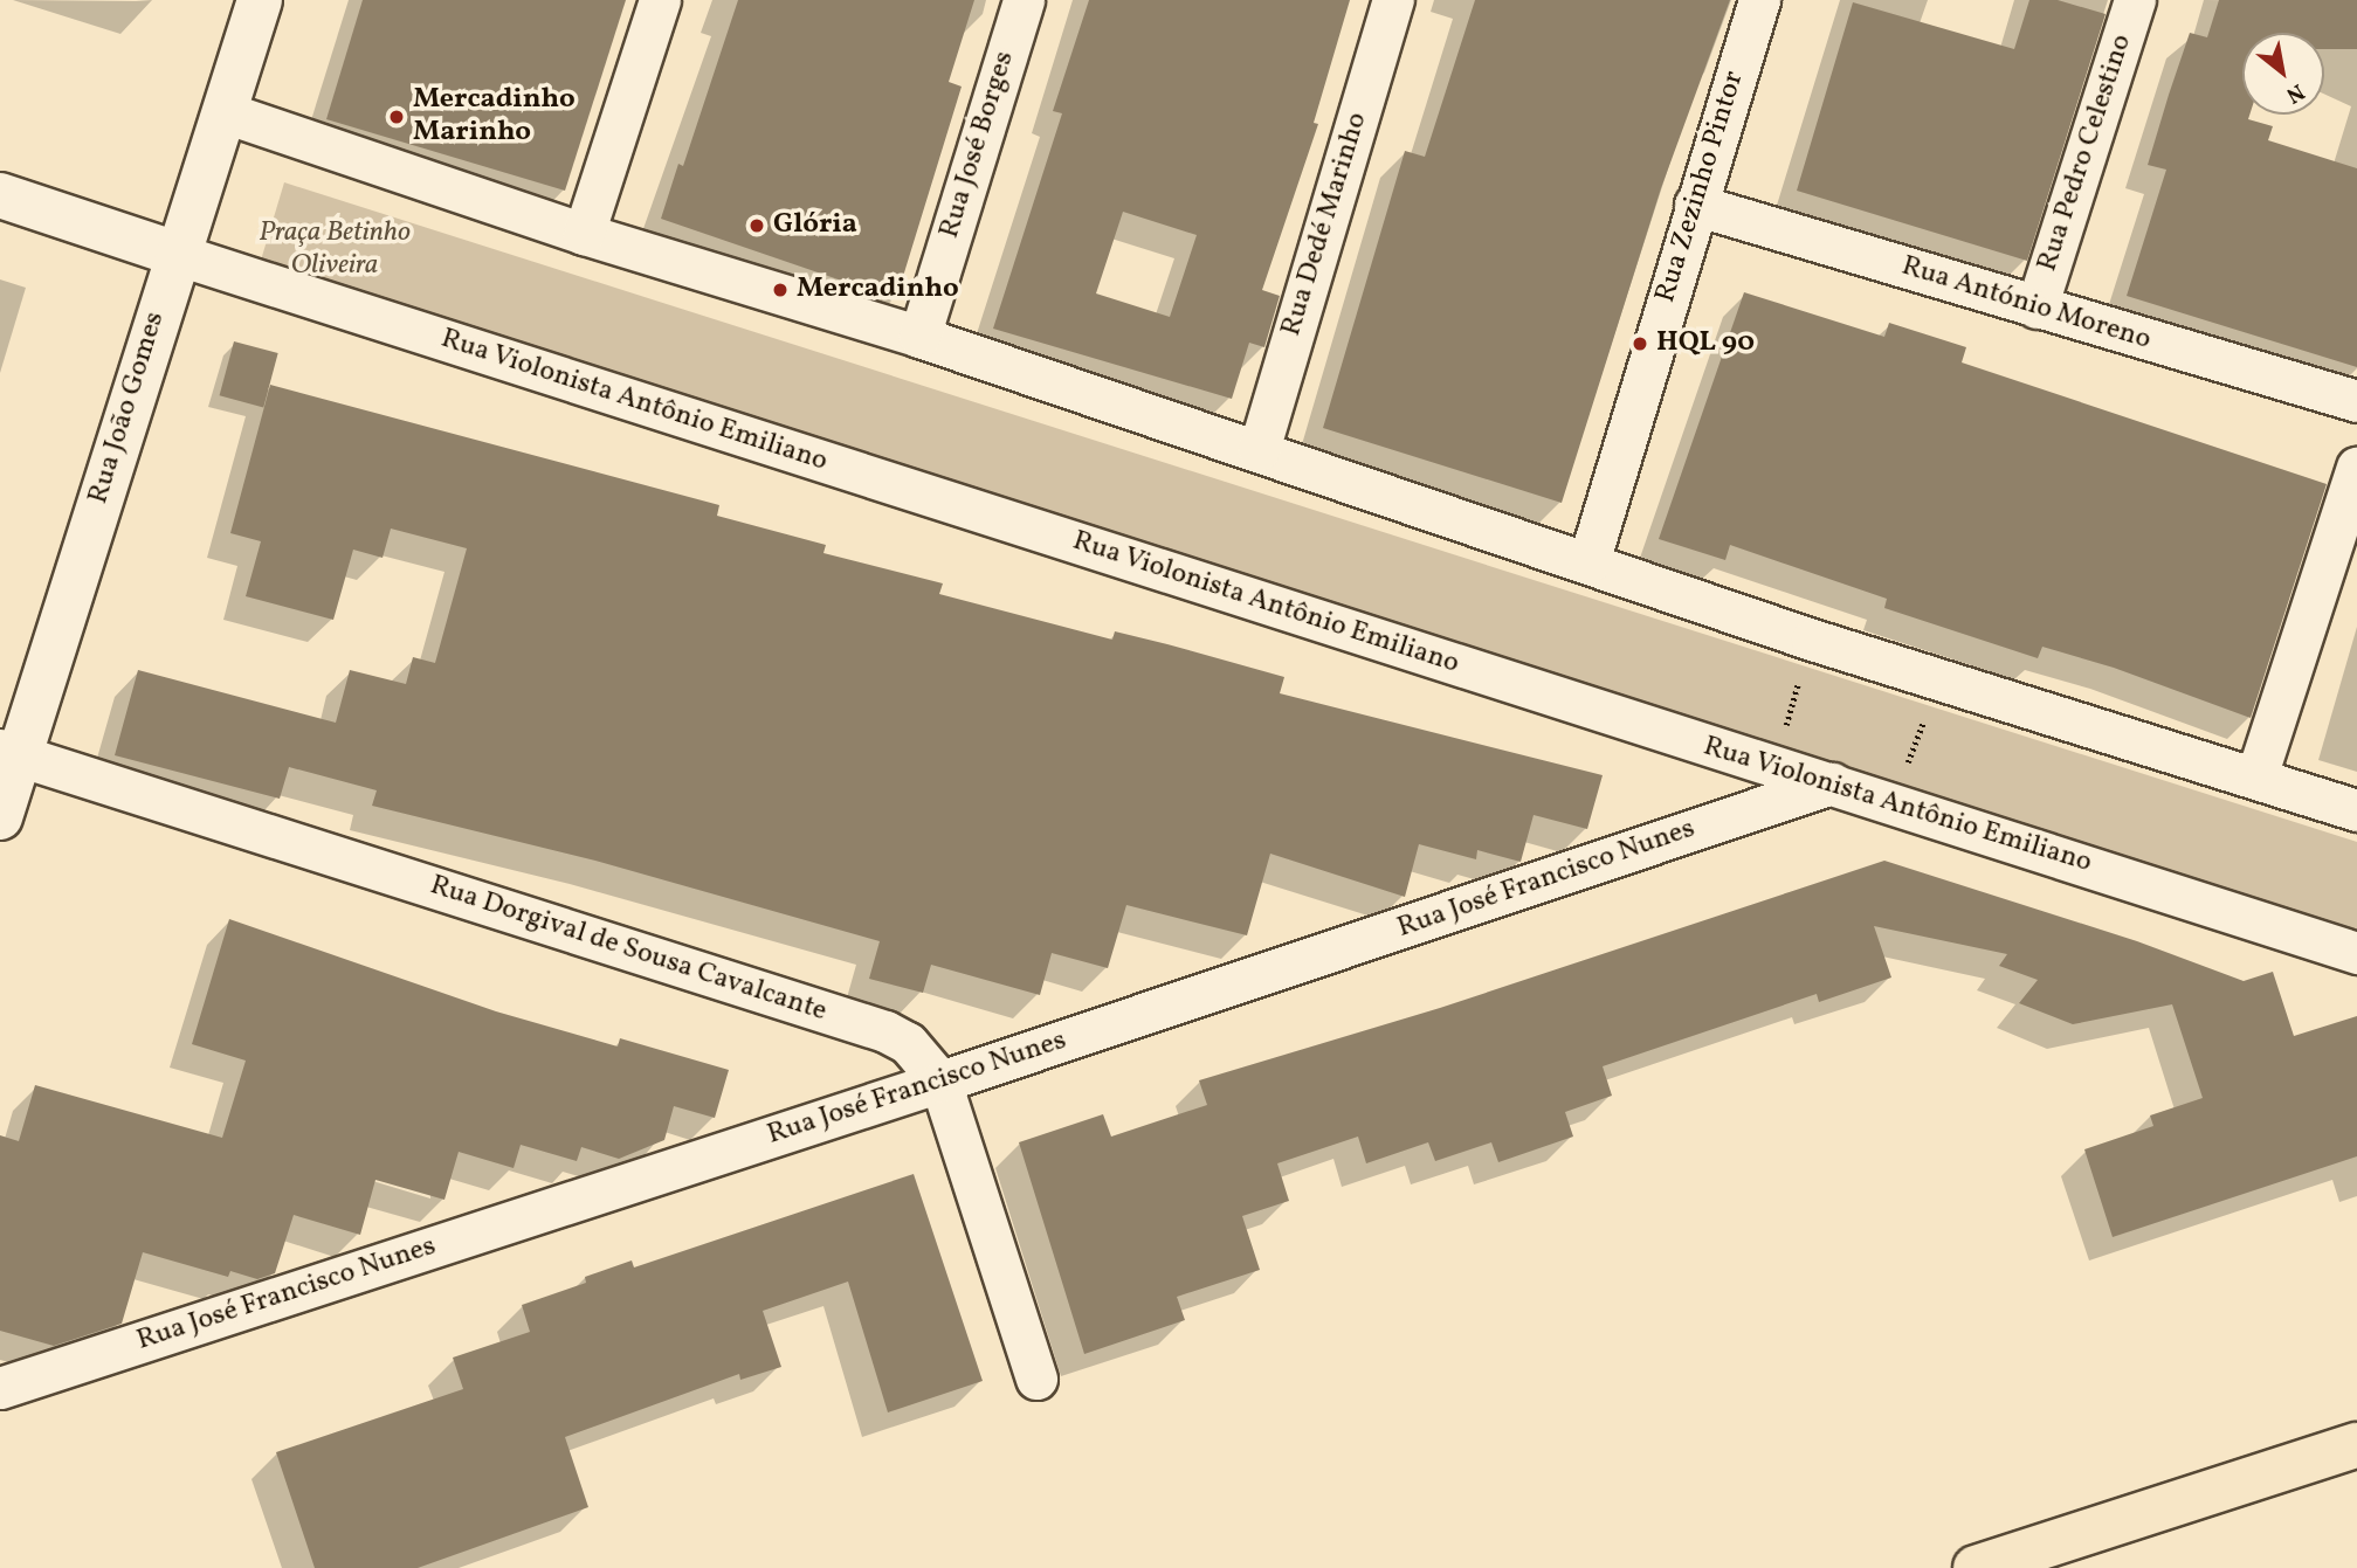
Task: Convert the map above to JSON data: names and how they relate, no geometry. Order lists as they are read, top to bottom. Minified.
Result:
{"streets":{"street":["Rua José Borges","Rua Pedro Celestino","Rua Zezinho Pintor","Rua Dedé Marinho","Rua António Moreno","Rua Violonista Antônio Emiliano","Rua João Gomes","Rua José Francisco Nunes","Rua Dorgival de Sousa Cavalcante"]},"crossings":[["Rua Pedro Celestino","Rua António Moreno"],["Rua Zezinho Pintor","Rua António Moreno"],["Rua Violonista Antônio Emiliano","Rua João Gomes"],["Rua Violonista Antônio Emiliano","Rua José Francisco Nunes"],["Rua João Gomes","Rua Dorgival de Sousa Cavalcante"],["Rua José Francisco Nunes","Rua Dorgival de Sousa Cavalcante"]],"parks":["Praça Betinho Oliveira"],"places":["Mercadinho Marinho","Glória","Mercadinho","HQL 90"],"north":"bottom right"}
